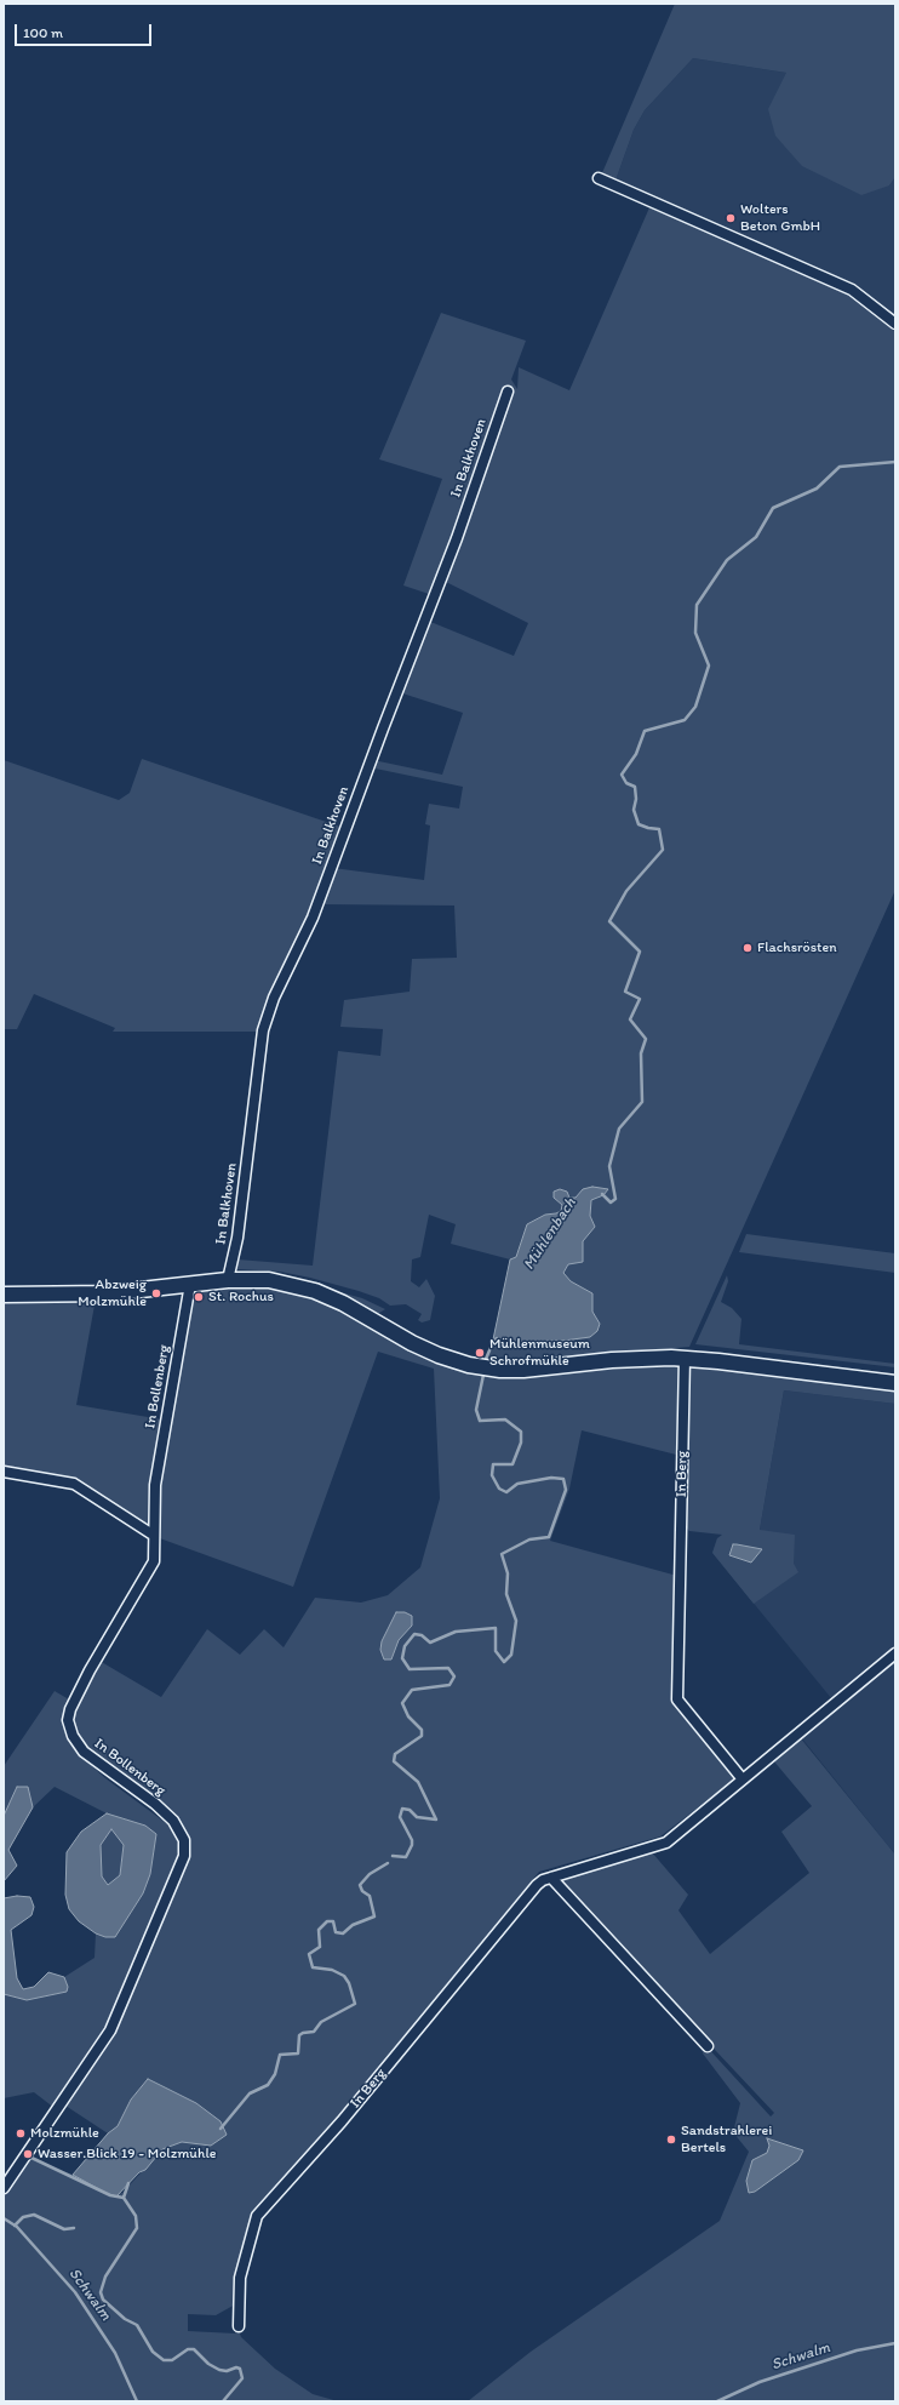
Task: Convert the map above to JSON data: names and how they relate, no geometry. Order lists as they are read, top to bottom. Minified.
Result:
{"streets":{"street":["In Balkhoven","In Bollenberg","In Berg"]},"water":["Mühlenbach","Schwalm"],"places":["Wolters Beton GmbH","Flachsrösten","Abzweig Molzmühle","St. Rochus","Mühlenmuseum Schrofmühle","Molzmühle","Sandstrahlerei Bertels","Wasser.Blick 19 - Molzmühle"],"scale_bar":"100 m"}
